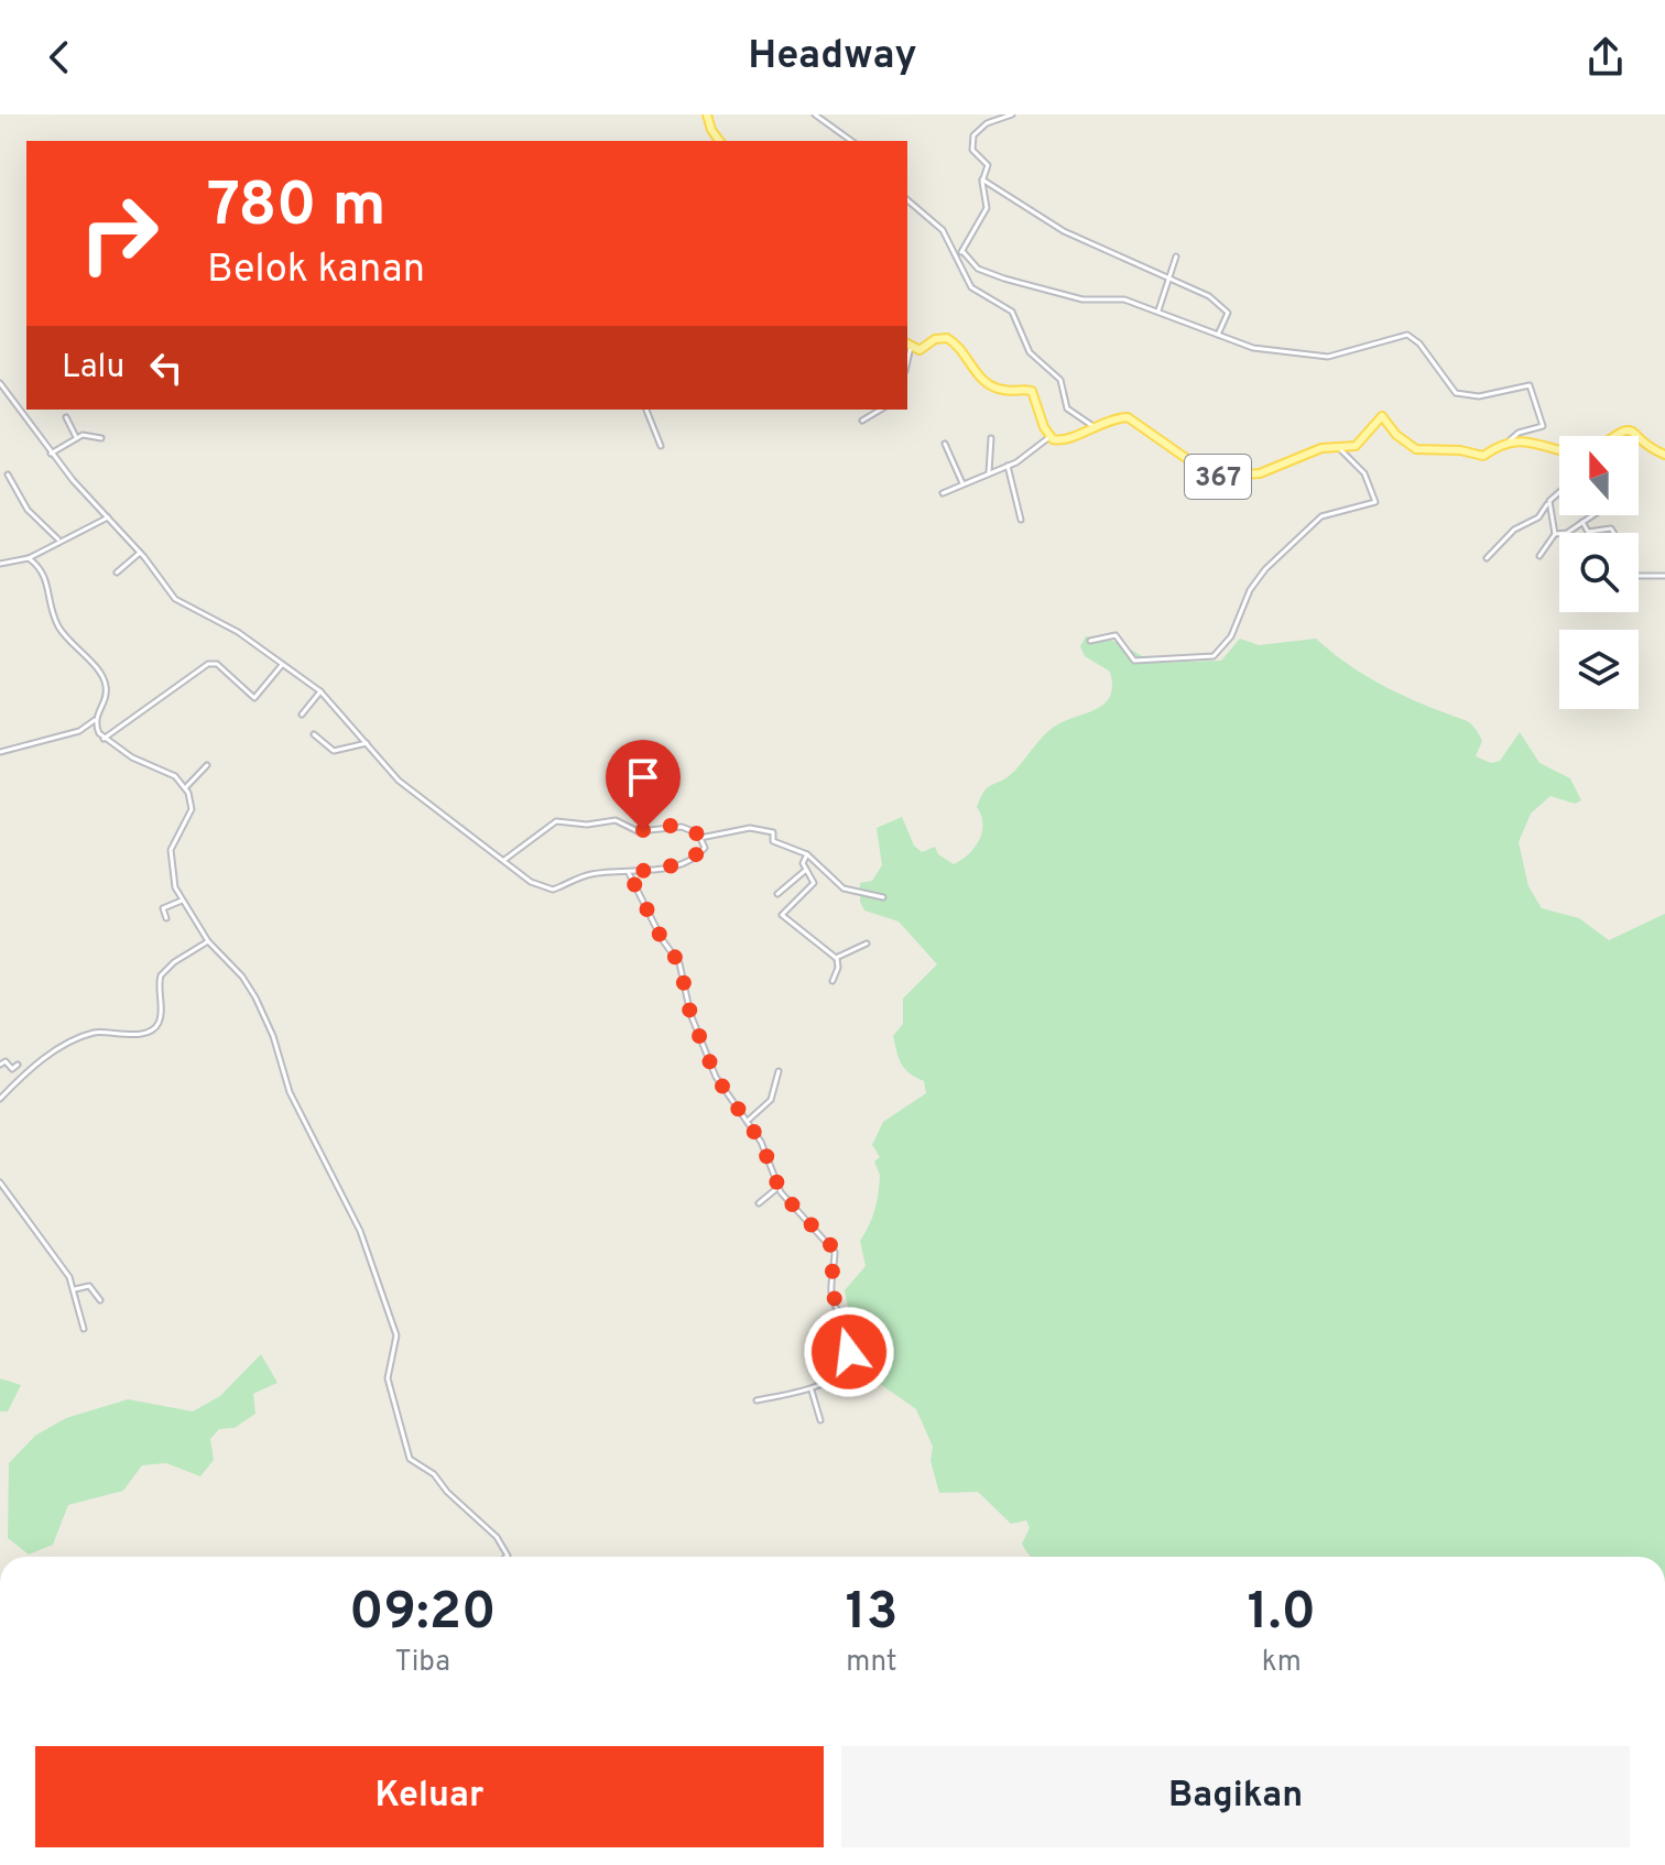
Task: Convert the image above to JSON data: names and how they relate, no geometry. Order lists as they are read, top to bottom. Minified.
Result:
{"streets":{"main road":["367"]},"north":"top","page":{"header":"Headway","turn":["780 m","Belok kanan"],"then":"Lalu","eta":["09:20","Tiba","13","mnt","1.0","km"],"buttons":["Keluar","Bagikan"]}}
